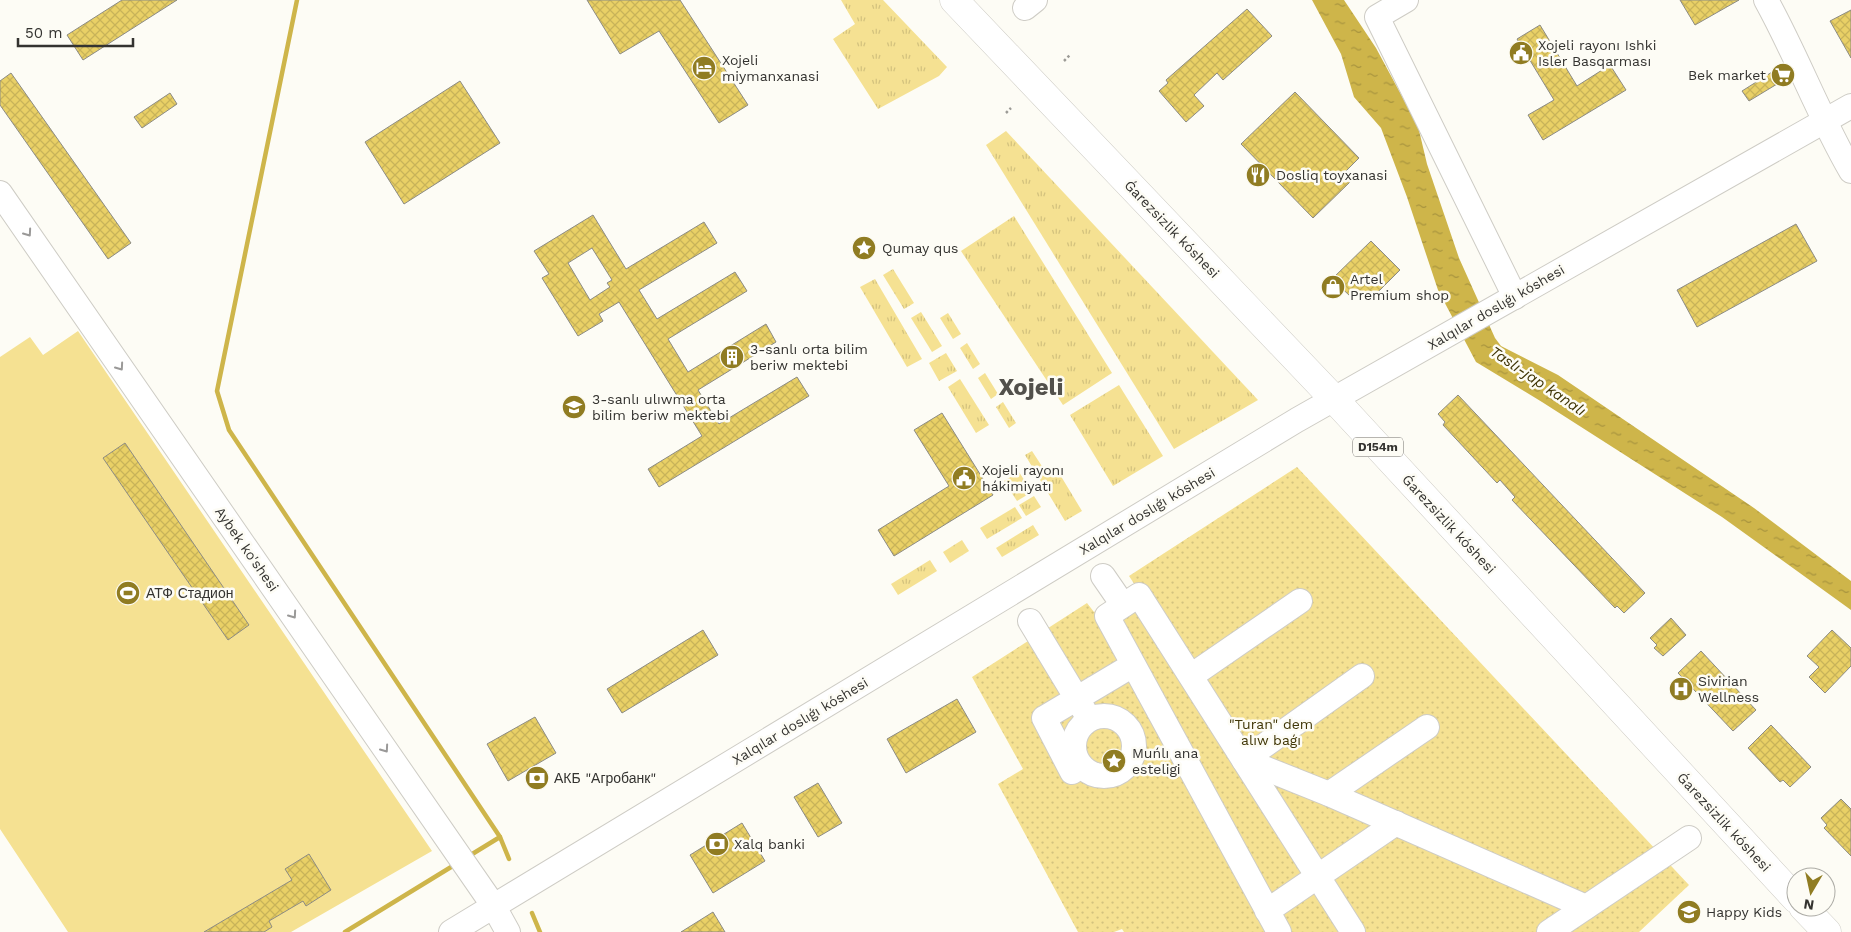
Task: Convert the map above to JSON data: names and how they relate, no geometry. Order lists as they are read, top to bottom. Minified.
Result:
{"streets":{"main road":["Ǵarezsizlik kóshesi","D154m"],"street":["Xalqılar doslıǵı kóshesi","Aybek ko'shesi"]},"crossings":[["Ǵarezsizlik kóshesi","Xalqılar doslıǵı kóshesi"],["Xalqılar doslıǵı kóshesi","Aybek ko'shesi"]],"one_way":["Aybek ko'shesi"],"districts":["Xojeli"],"water":["Taslı-jap kanalı"],"parks":["\"Turan\" dem alıw baǵı"],"places":{"public building":["Xojeli rayonı Ishki Isler Basqarması","Xojeli rayonı hákimiyatı"],"hotel":["Xojeli miymanxanasi"],"supermarket":["Bek market"],"restaurant":["Dosliq toyxanasi"],"place":["Qumay qus","Muńlı ana esteligi"],"shop":["Artel Premium shop"],"building":["3-sanlı orta bilim beriw mektebi"],"school or university":["3-sanlı ulıwma orta bilim beriw mektebi","Happy Kids"],"sports":["АТФ Стадион"],"hospital":["Sivirian Wellness"],"bank":["АКБ \"Агробанк\"","Xalq banki"]},"scale_bar":"50 m","north":"bottom"}
